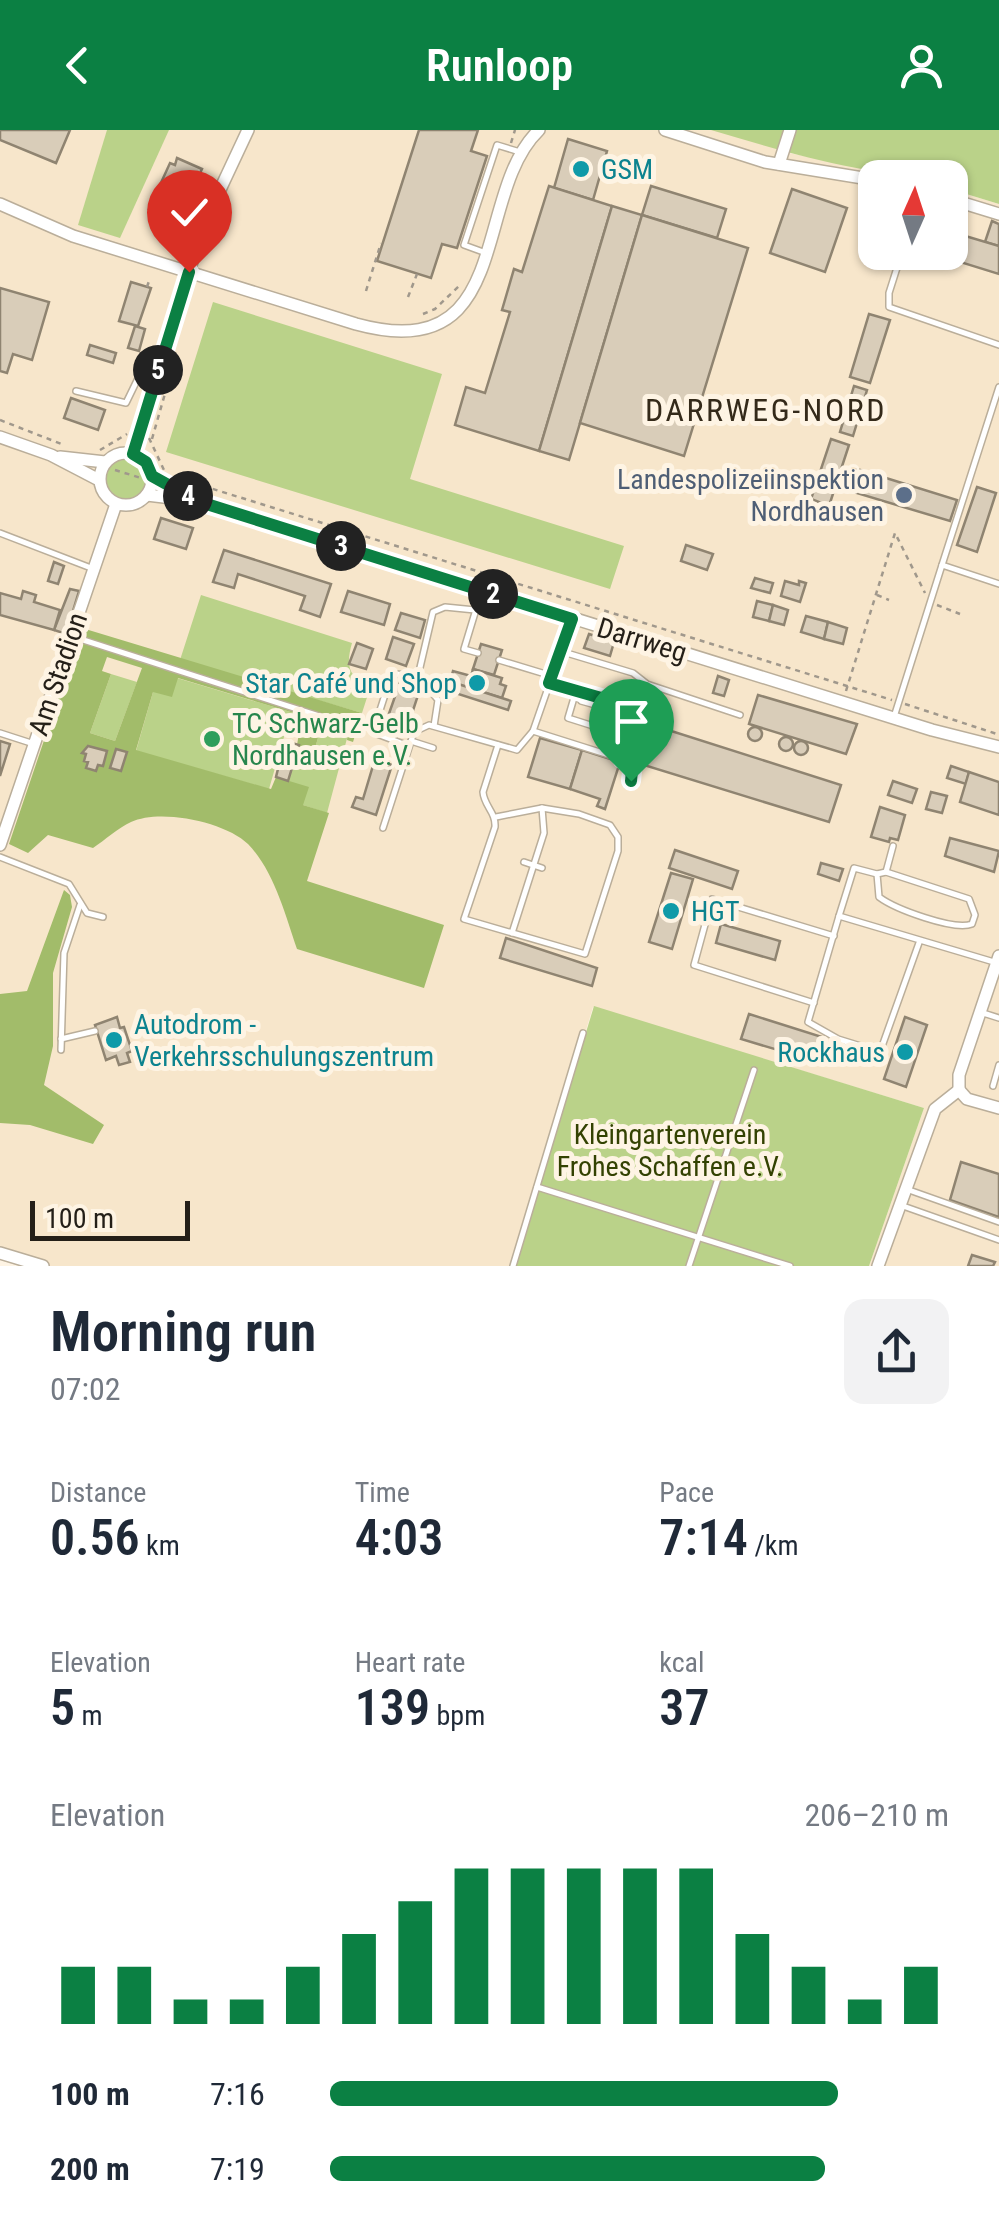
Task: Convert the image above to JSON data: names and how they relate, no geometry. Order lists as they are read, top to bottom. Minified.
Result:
{"streets":{"street":["Darrweg","Am Stadion"]},"crossings":[["Darrweg","Am Stadion"]],"districts":["DARRWEG-NORD"],"parks":["Kleingartenverein Frohes Schaffen e.V."],"places":["GSM","Landespolizeiinspektion Nordhausen","Star Café und Shop","TC Schwarz-Gelb Nordhausen e.V.","HGT","Autodrom - Verkehrsschulungszentrum","Rockhaus"],"scale_bar":"100 m","north":"top","page":{"header":"Runloop","pins":["5","4","3","2"],"scale":"100 m","heading":["Morning run","07:02"],"stats":[["Distance","0.56 km"],["Time","4:03"],["Pace","7:14 /km"],["Elevation","5 m"],["Heart rate","139 bpm"],["kcal","37"]],"chart":["Elevation","206–210 m"],"list":[{"name":"100 m","note":"7:16"},{"name":"200 m","note":"7:19"}]}}
